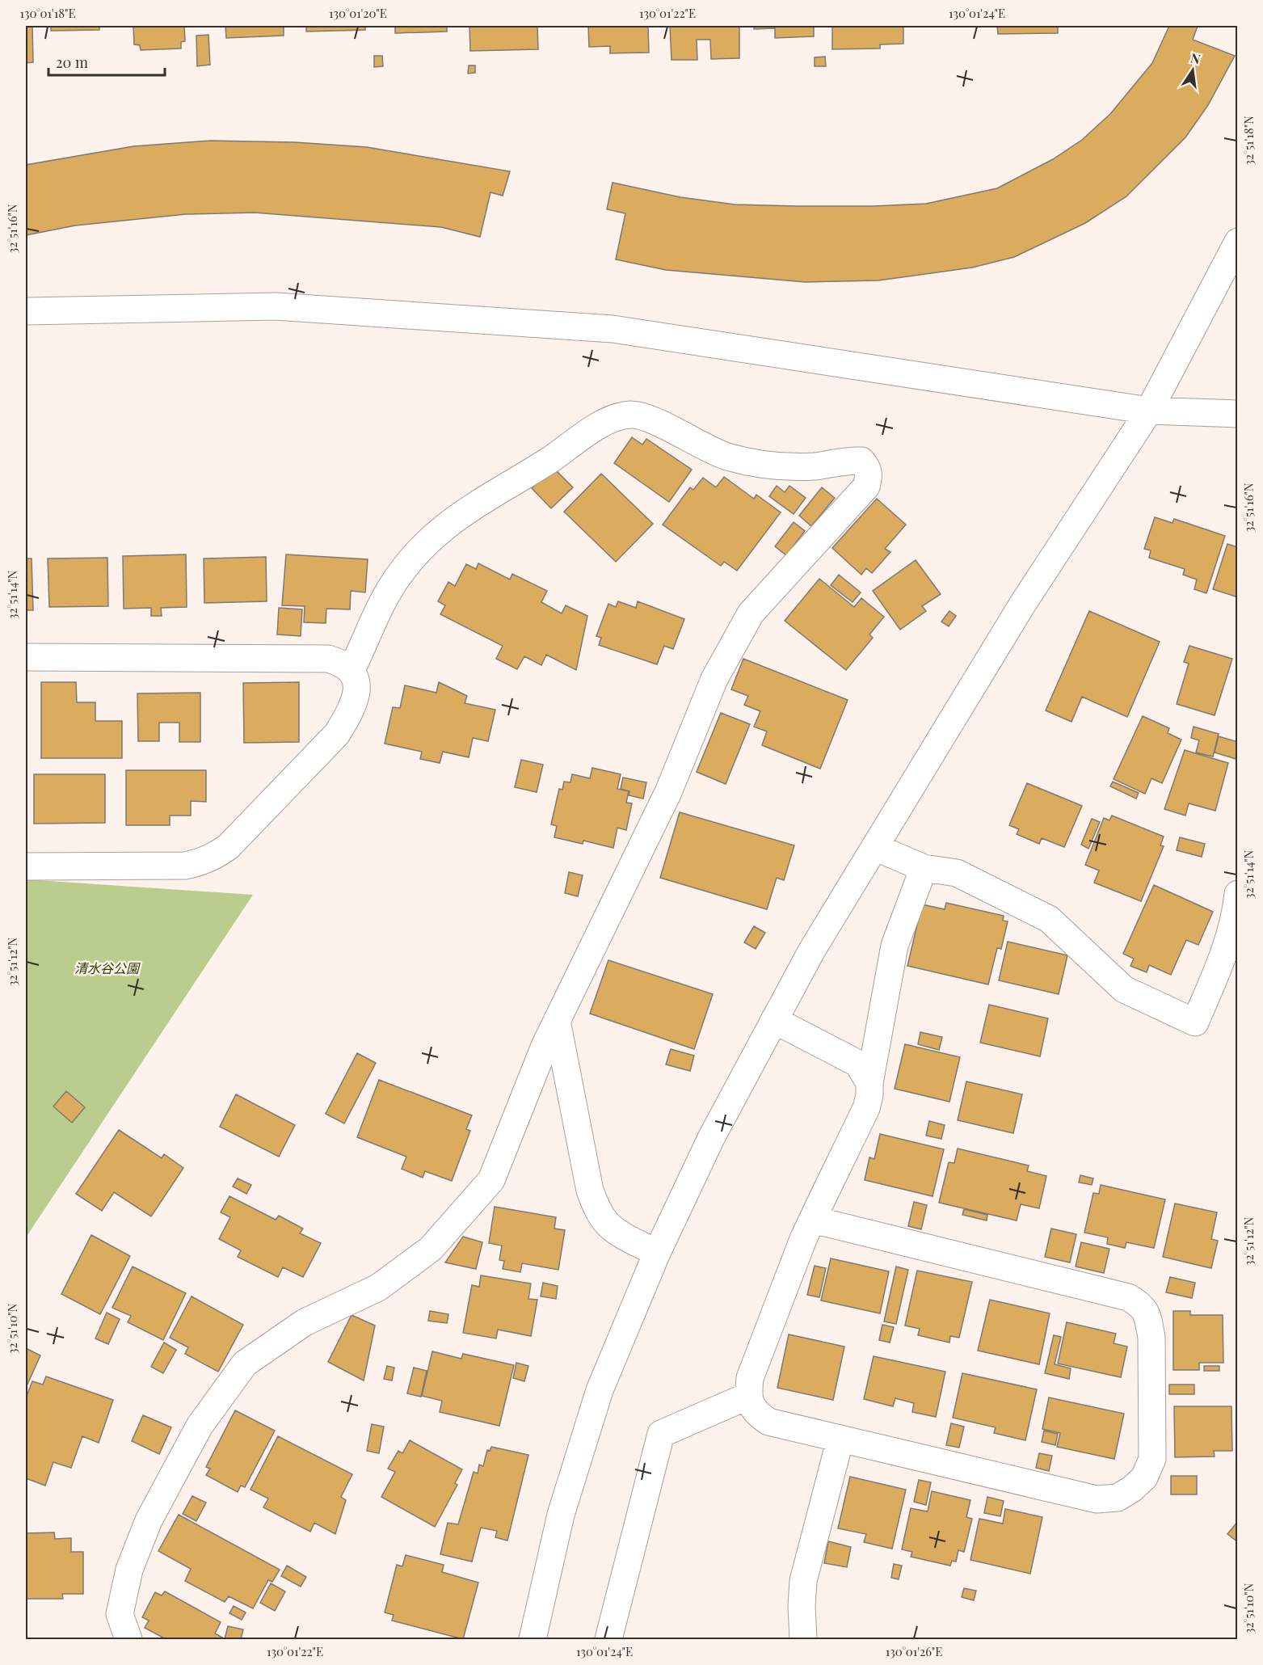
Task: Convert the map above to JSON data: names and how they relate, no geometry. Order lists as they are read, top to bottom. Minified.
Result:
{"parks":["清水谷公園"],"scale_bar":"20 m","north":"top","coordinates":["130°01'18\"E","130°01'20\"E","130°01'22\"E","130°01'24\"E","32°51'18\"N","32°51'16\"N","32°51'14\"N","32°51'12\"N","32°51'10\"N","130°01'26\"E"]}
